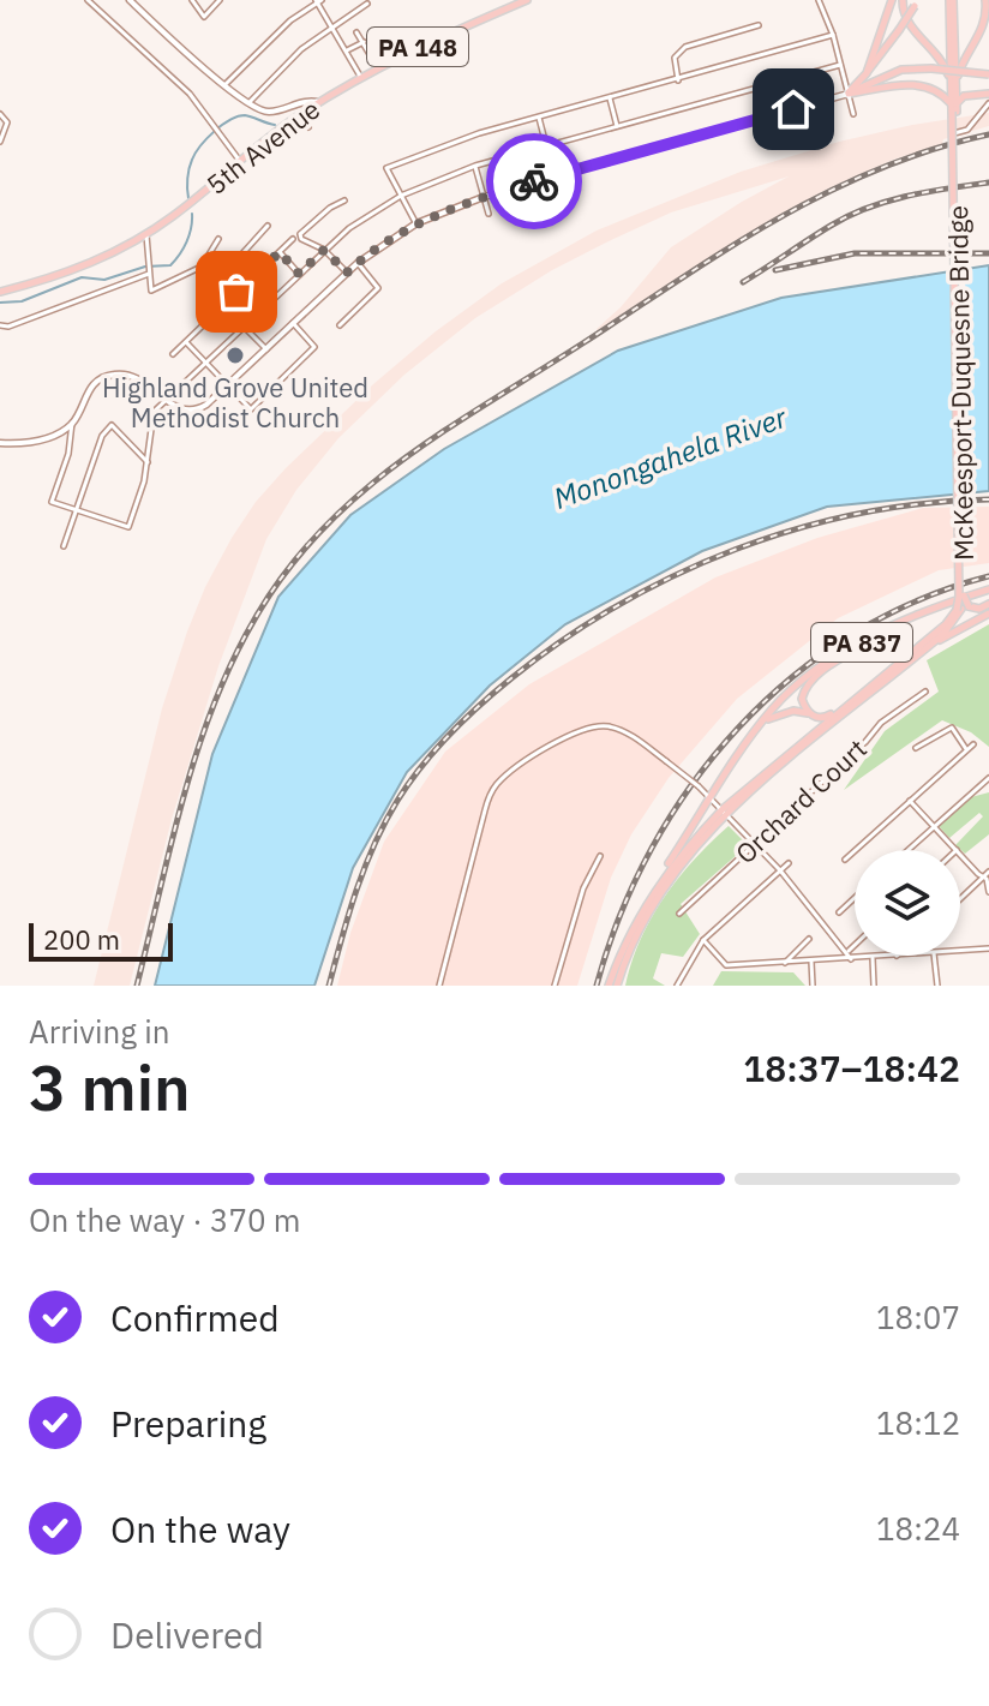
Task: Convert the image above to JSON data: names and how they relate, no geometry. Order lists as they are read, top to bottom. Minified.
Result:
{"streets":{"main road":["PA 148","5th Avenue","McKeesport-Duquesne Bridge","PA 837"],"street":["Orchard Court"]},"water":["Monongahela River"],"places":["Highland Grove United Methodist Church"],"scale_bar":"200 m","page":{"scale":"200 m","heading":["3 min","Arriving in","18:37–18:42"],"bar":"On the way · 370 m","list":[["Confirmed","18:07"],["Preparing","18:12"],["On the way","18:24"],"Delivered"]}}
